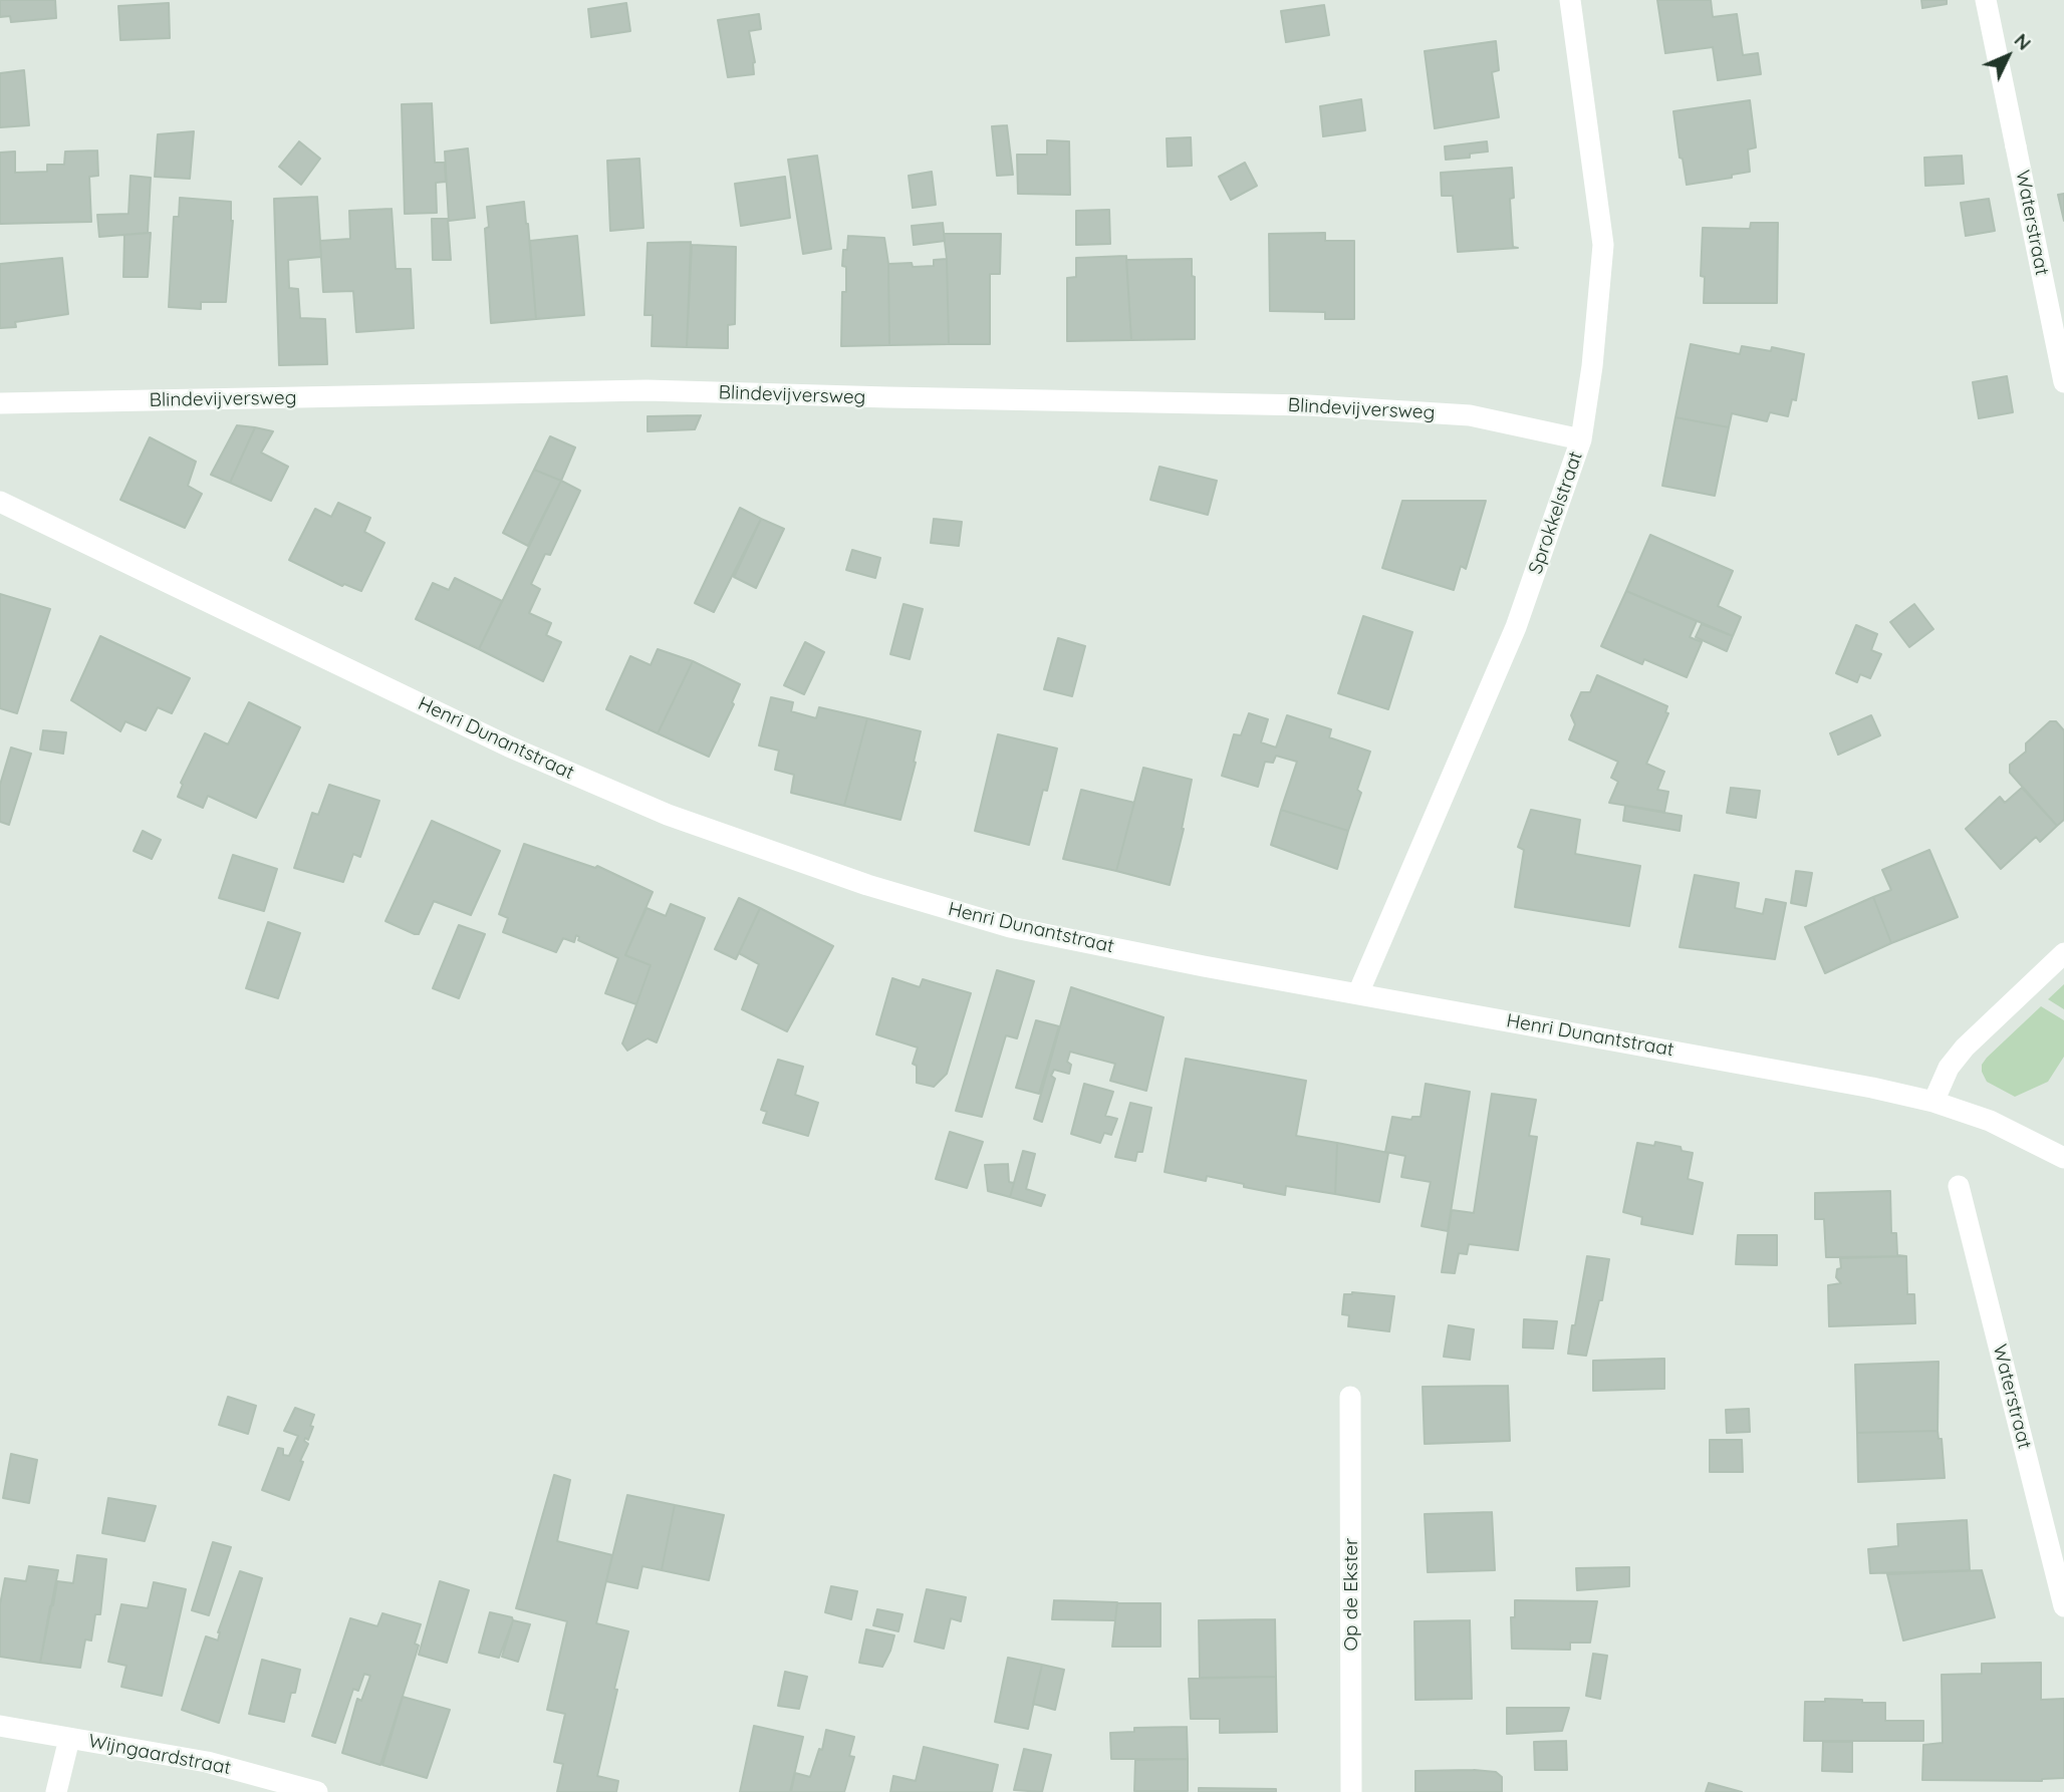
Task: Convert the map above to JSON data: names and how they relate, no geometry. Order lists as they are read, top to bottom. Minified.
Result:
{"streets":{"street":["Waterstraat","Blindevijversweg","Sprokkelstraat","Henri Dunantstraat","Op de Ekster","Wijngaardstraat"]},"crossings":[["Blindevijversweg","Sprokkelstraat"],["Sprokkelstraat","Henri Dunantstraat"]],"north":"top right"}
